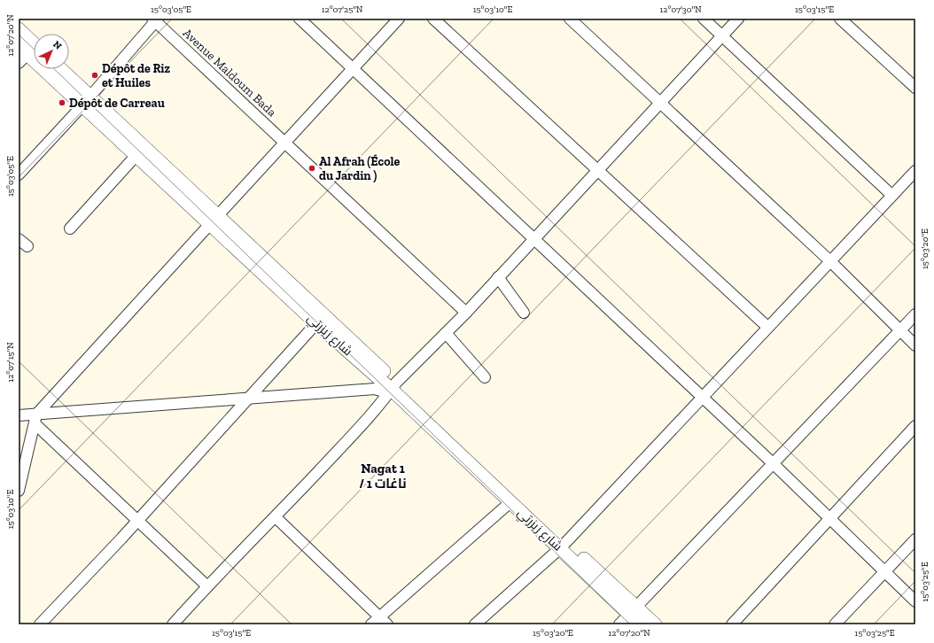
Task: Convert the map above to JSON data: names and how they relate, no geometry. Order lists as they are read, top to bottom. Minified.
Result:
{"streets":{"street":["Avenue Maldoum Bada","شارع زيزرتي"]},"districts":["Nagat 1 / ناغات 1"],"places":["Dépôt de Riz et Huiles","Dépôt de Carreau","Al Afrah (École du Jardin )"],"north":"top right","coordinates":["15°03'05\"E","12°07'25\"N","15°03'10\"E","12°07'30\"N","15°03'15\"E","12°07'20\"N","15°03'20\"E","12°07'15\"N","15°03'25\"E"]}
